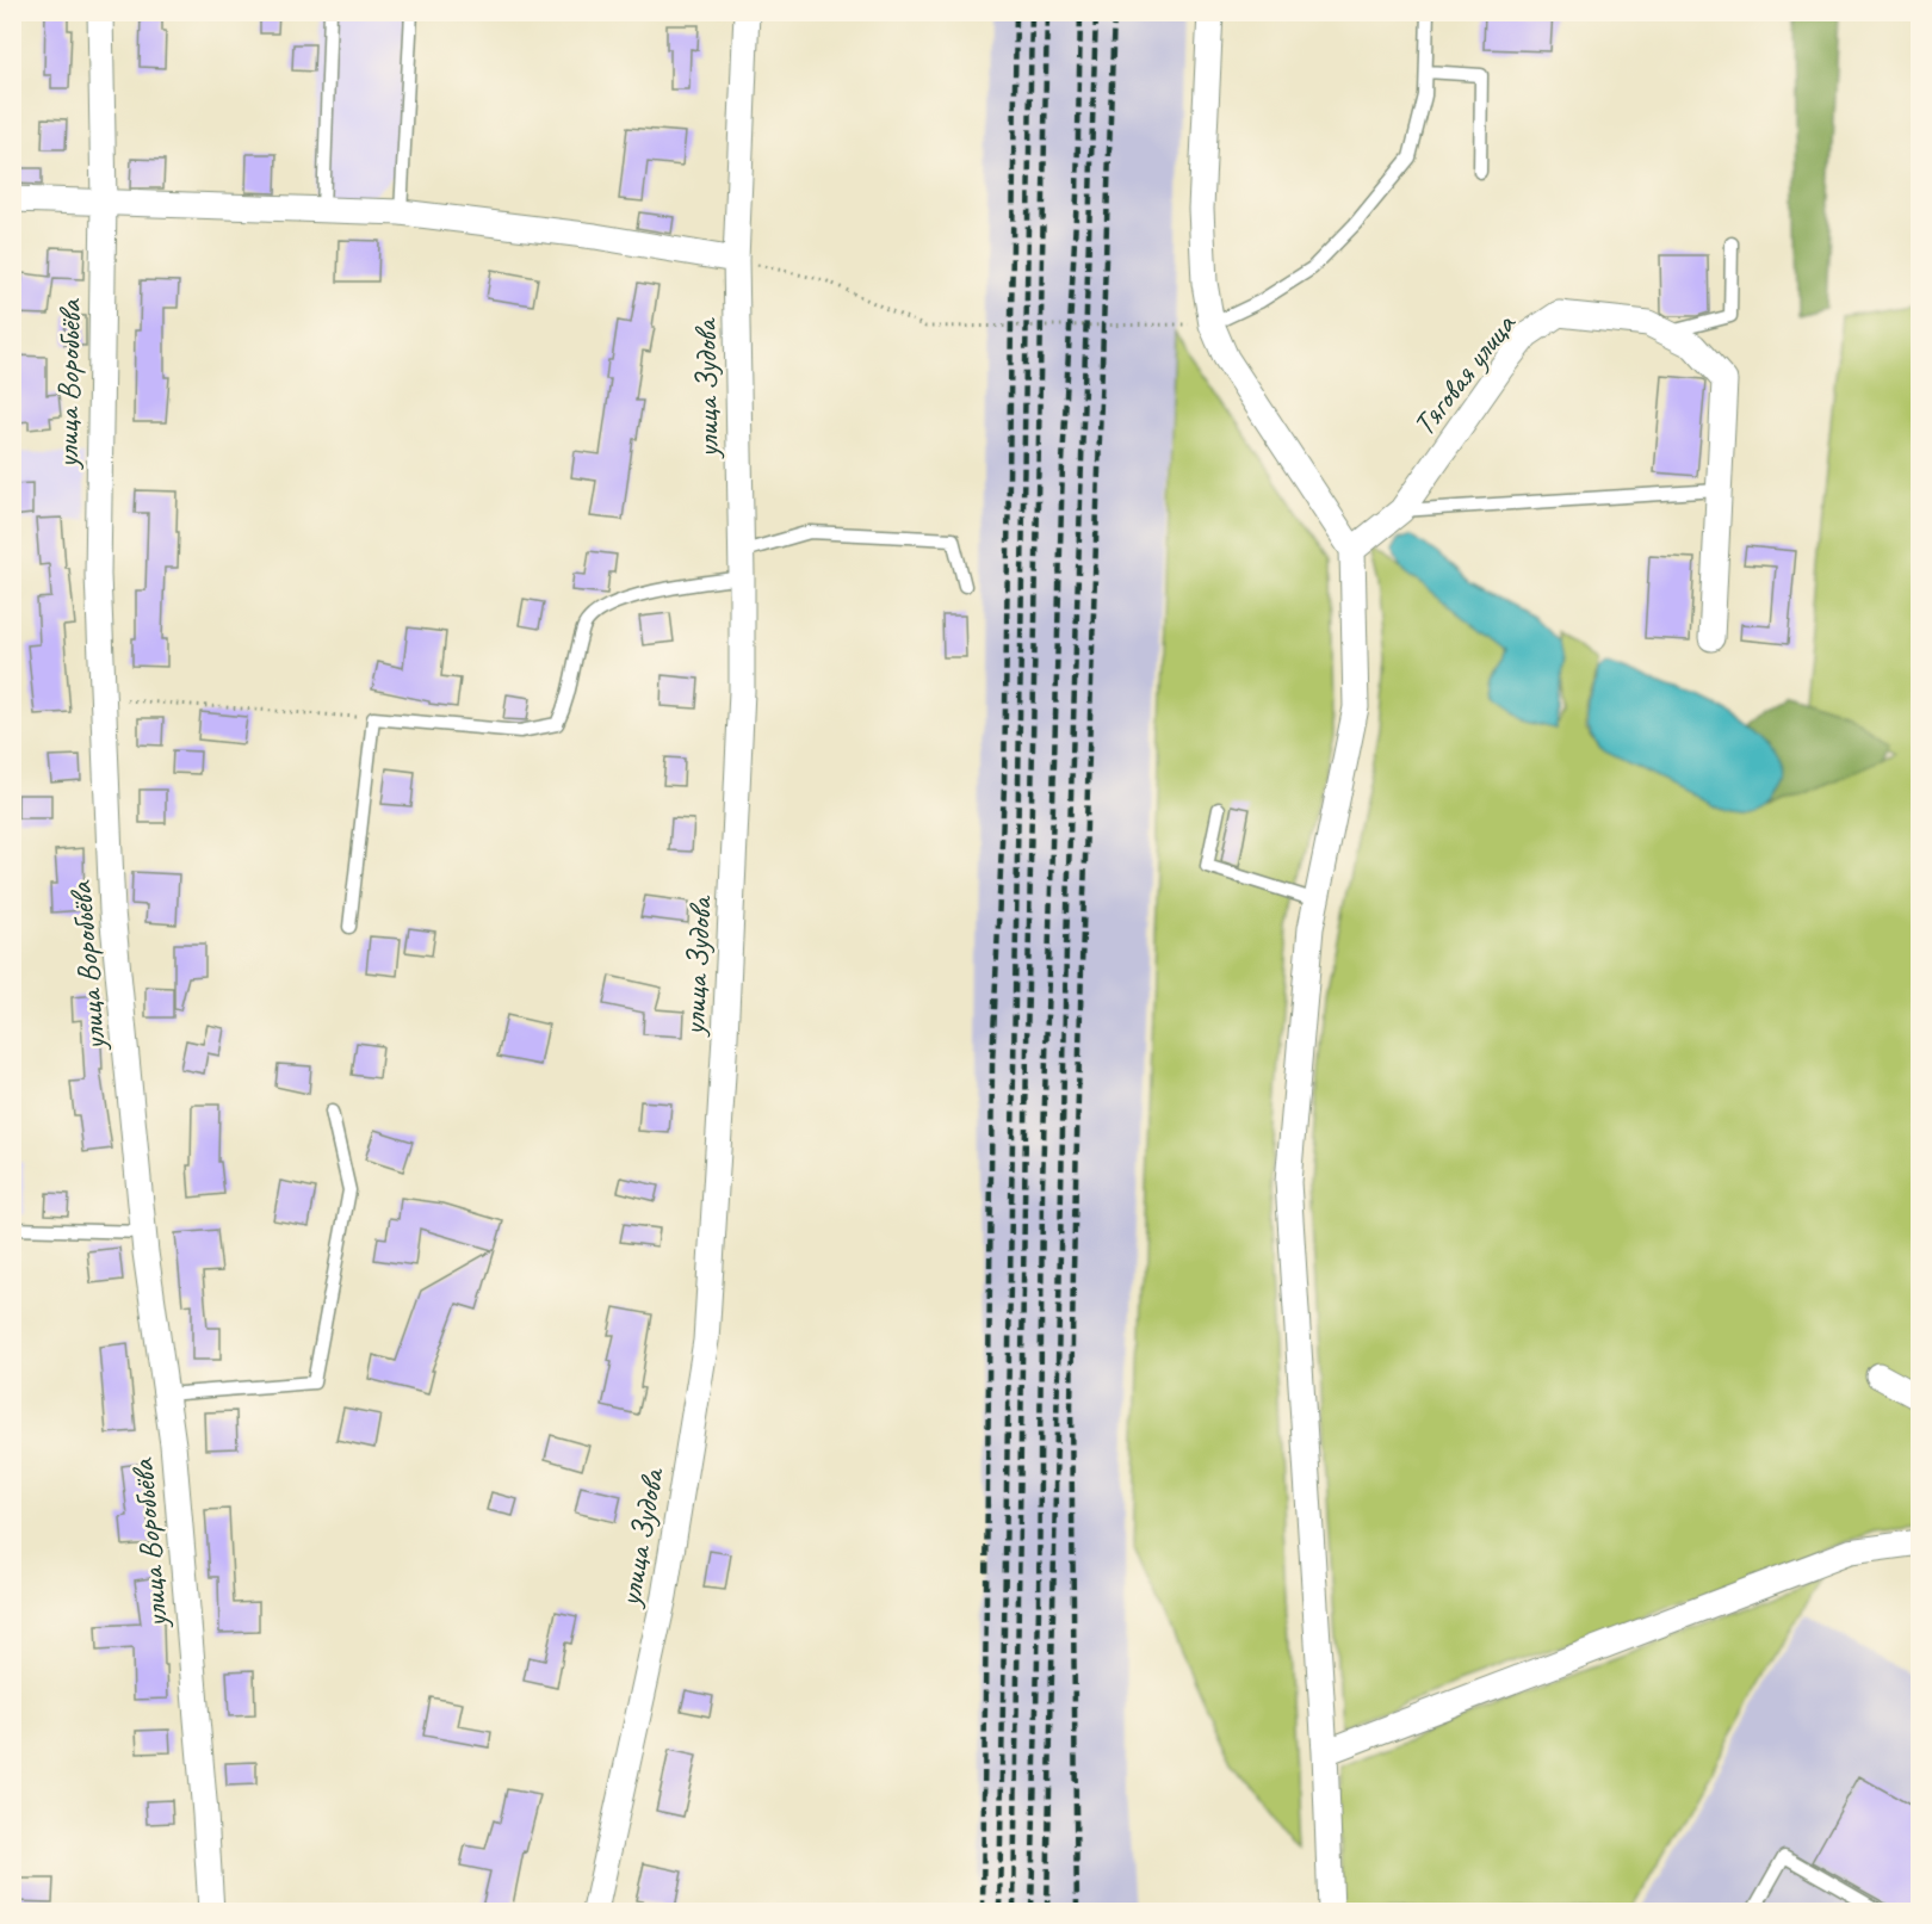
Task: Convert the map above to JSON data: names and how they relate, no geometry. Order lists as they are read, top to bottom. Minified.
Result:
{"streets":{"street":["Тяговая улица","улица Воробьёва","улица Зудова"]}}
